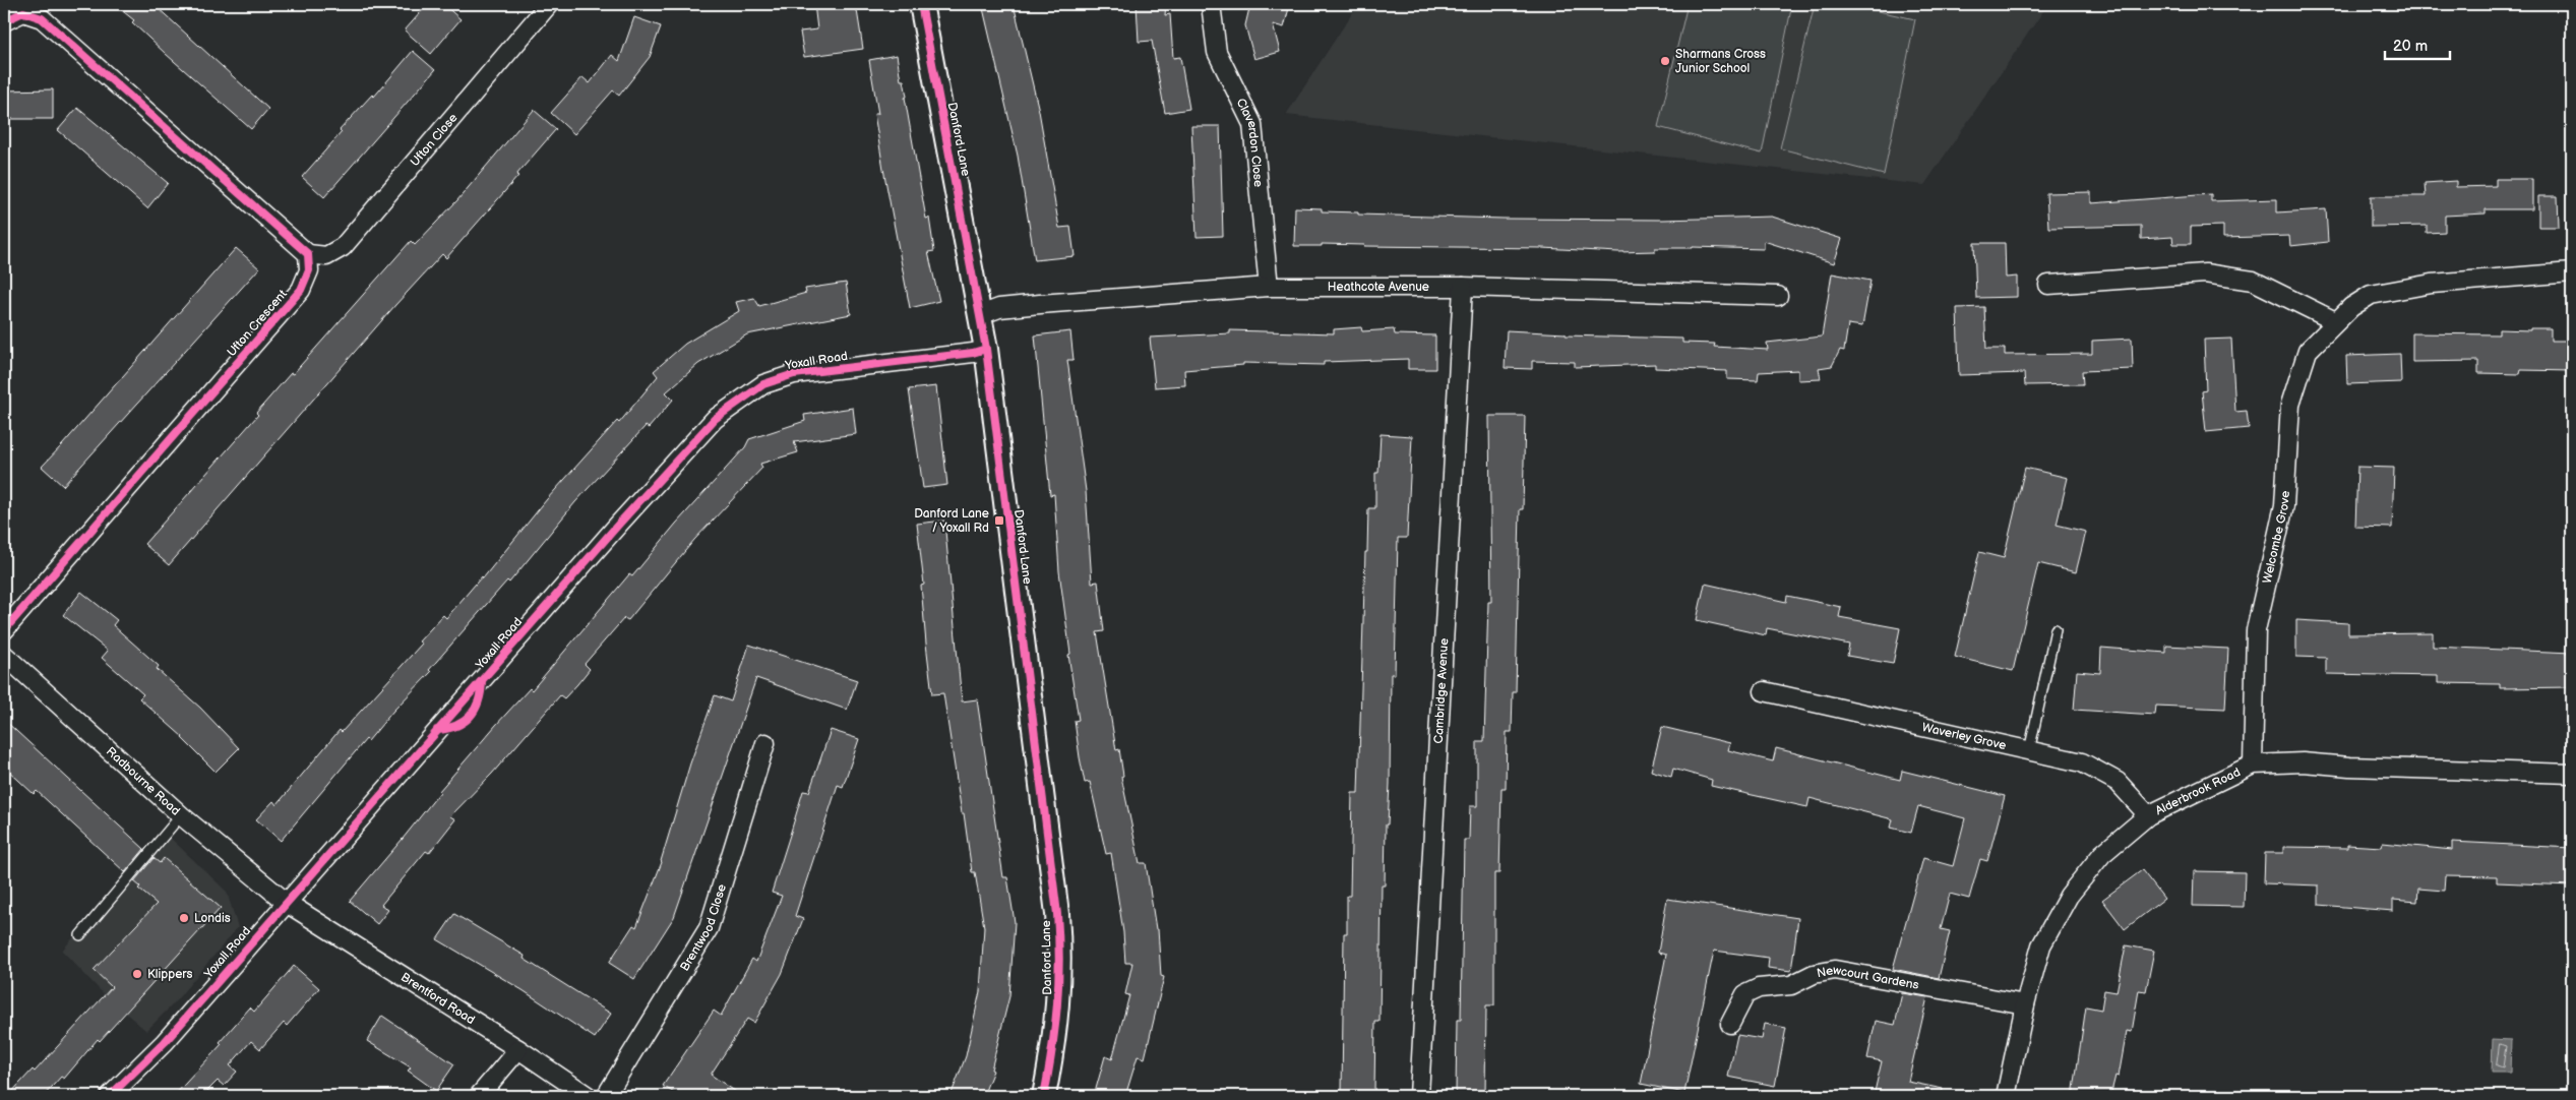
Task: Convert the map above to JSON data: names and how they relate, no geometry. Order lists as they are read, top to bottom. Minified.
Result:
{"streets":{"street":["Ufton Close","Danford Lane","Claverdon Close","Heathcote Avenue","Ufton Crescent","Yoxall Road","Welcombe Grove","Cambridge Avenue","Waverley Grove","Radbourne Road","Alderbrook Road","Brentwood Close","Newcourt Gardens","Brentford Road"]},"crossings":[["Ufton Close","Ufton Crescent"],["Danford Lane","Heathcote Avenue"],["Danford Lane","Yoxall Road"],["Claverdon Close","Heathcote Avenue"],["Heathcote Avenue","Cambridge Avenue"],["Yoxall Road","Radbourne Road"],["Yoxall Road","Brentford Road"],["Welcombe Grove","Alderbrook Road"],["Waverley Grove","Alderbrook Road"],["Radbourne Road","Brentford Road"],["Alderbrook Road","Newcourt Gardens"]],"places":{"other":["Sharmans Cross Junior School","Londis","Klippers"],"transit":["Danford Lane / Yoxall Rd"]},"scale_bar":"20 m"}
